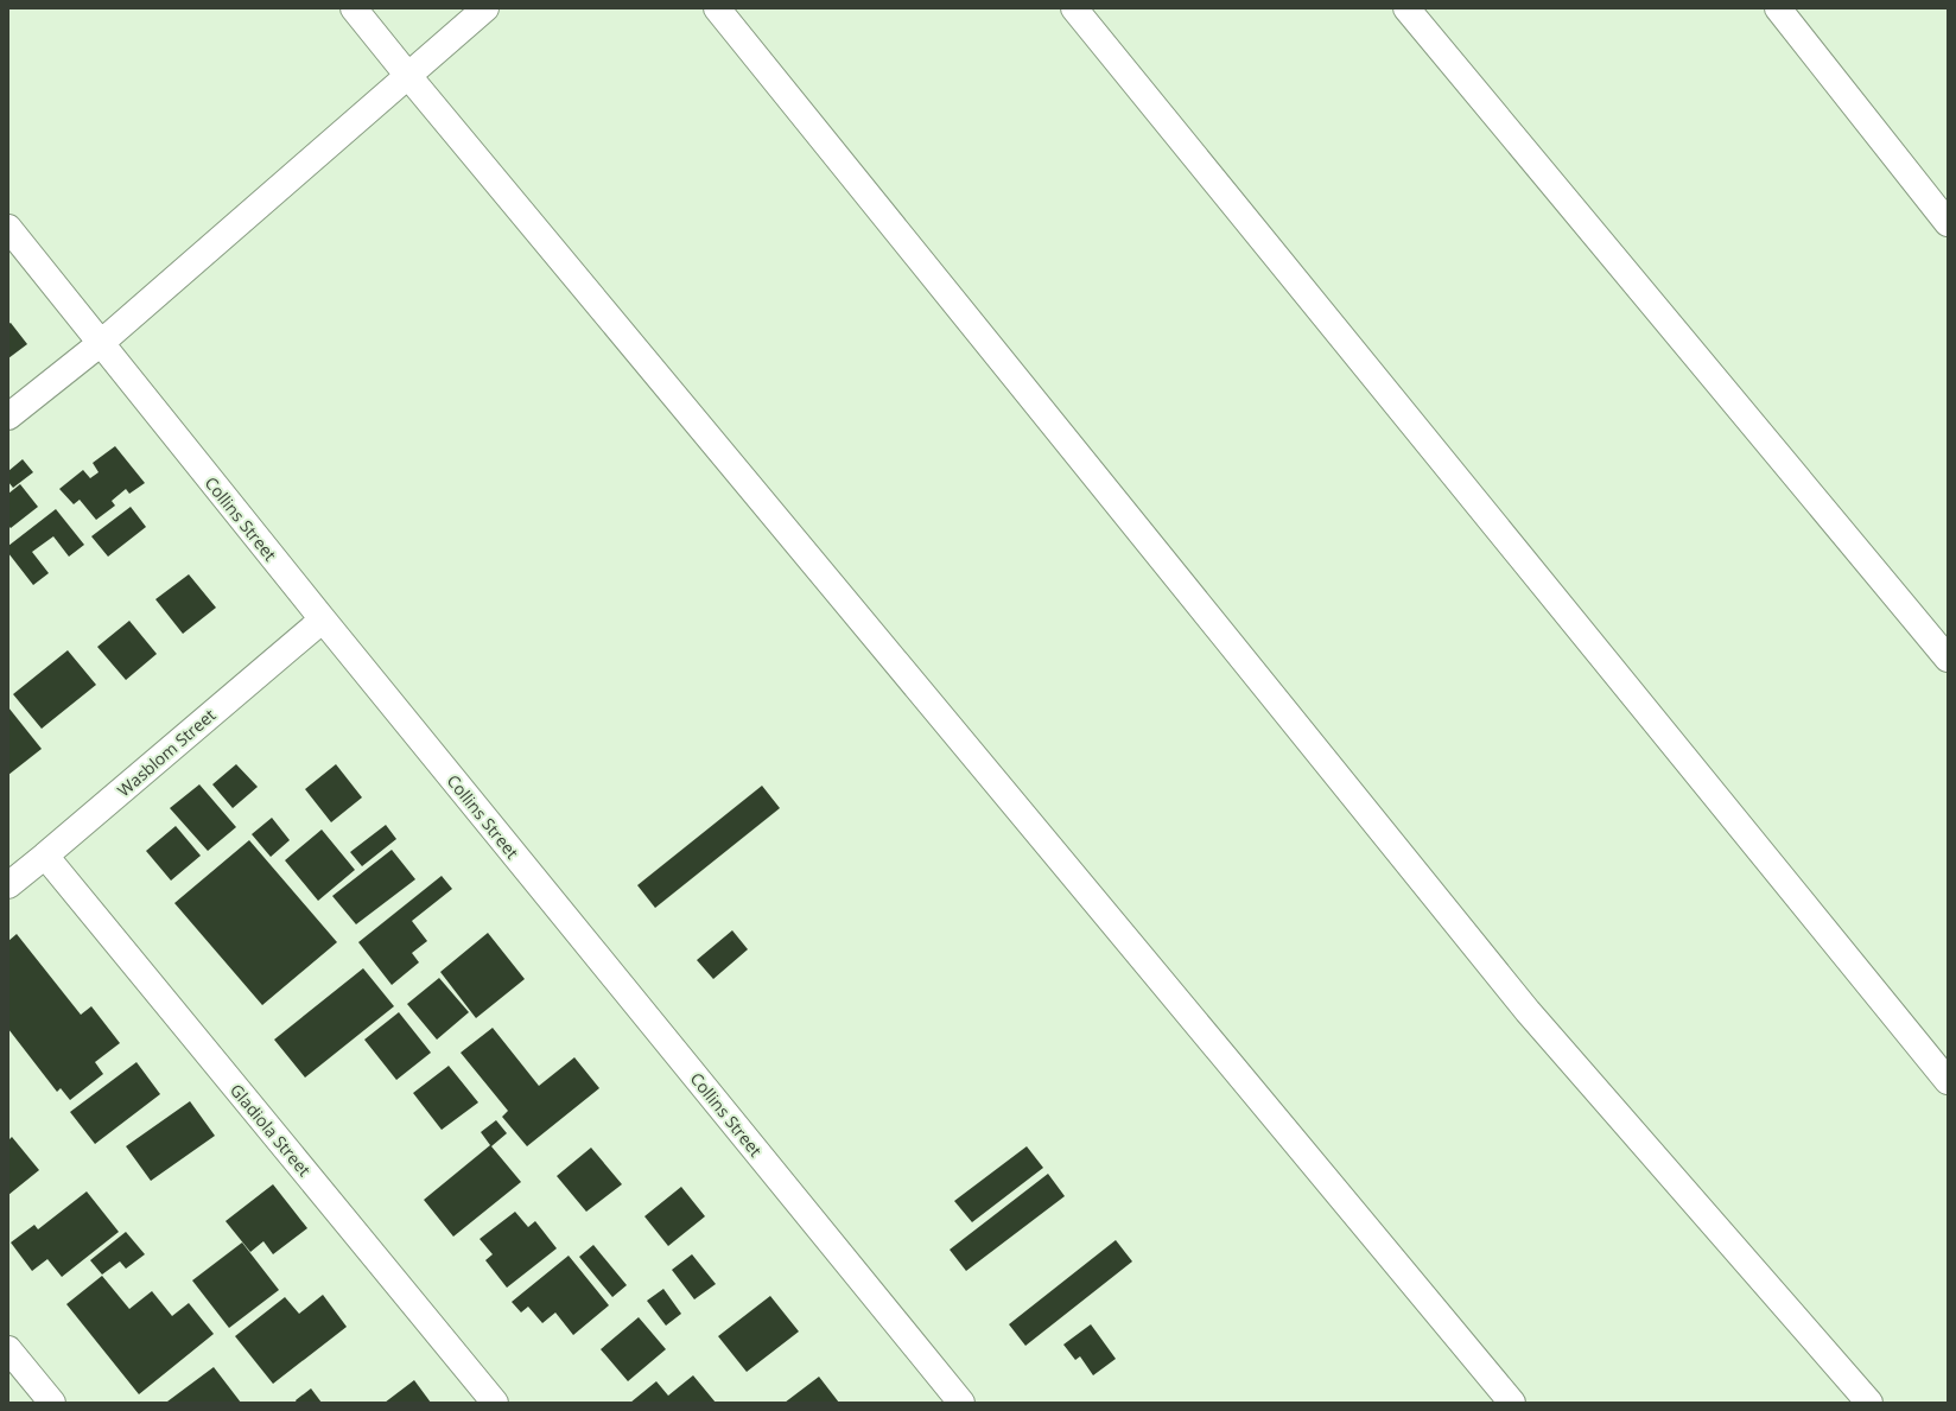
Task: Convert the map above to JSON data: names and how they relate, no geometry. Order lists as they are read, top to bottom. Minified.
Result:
{"streets":{"street":["Collins Street","Wasblom Street","Gladiola Street"]},"crossings":[["Collins Street","Wasblom Street"],["Wasblom Street","Gladiola Street"]]}
